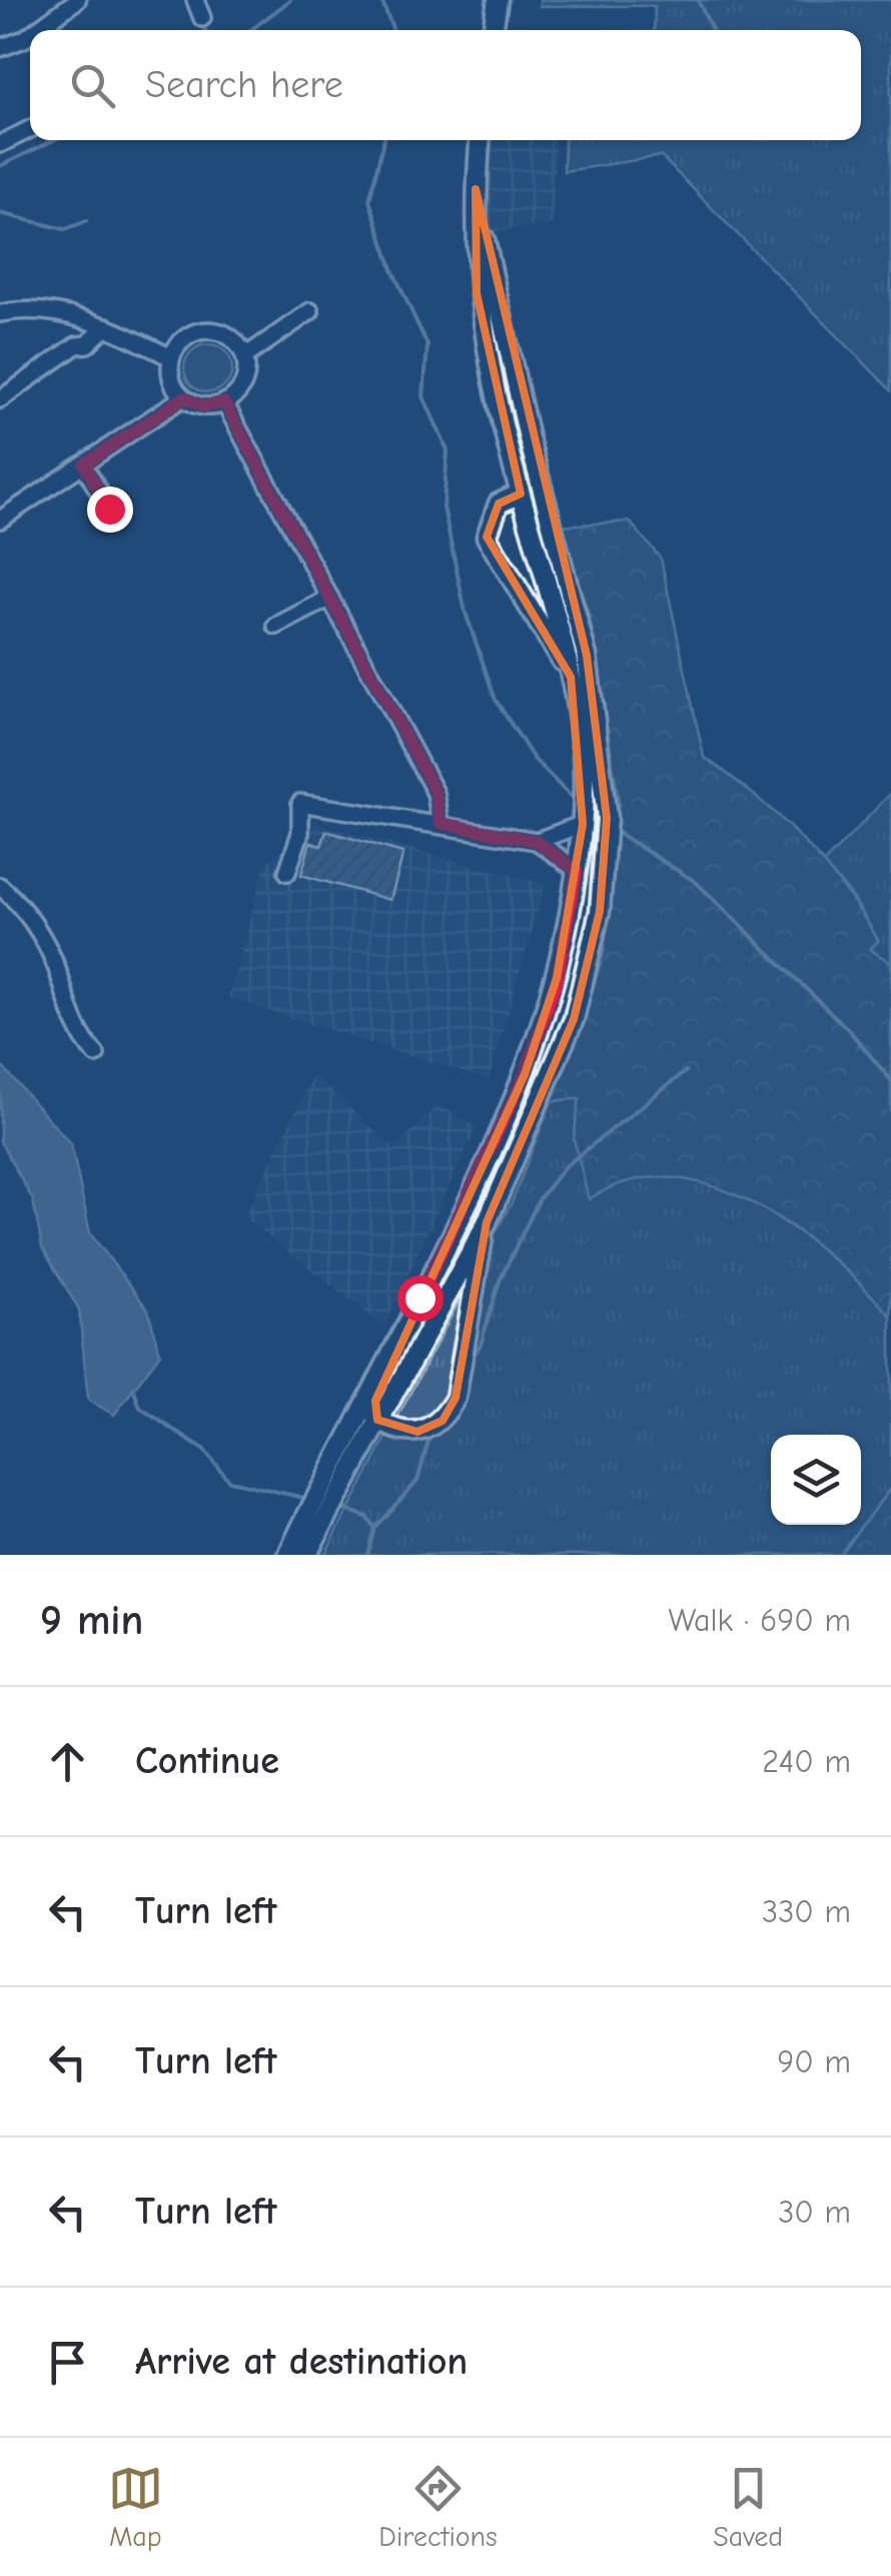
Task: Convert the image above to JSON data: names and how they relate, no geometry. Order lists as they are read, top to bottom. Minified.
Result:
{"page":{"search":"Search here","heading":["9 min","Walk · 690 m"],"list":[["Continue","240 m"],["Turn left","330 m"],["Turn left","90 m"],["Turn left","30 m"],"Arrive at destination"],"nav":["Map","Directions","Saved"]}}
